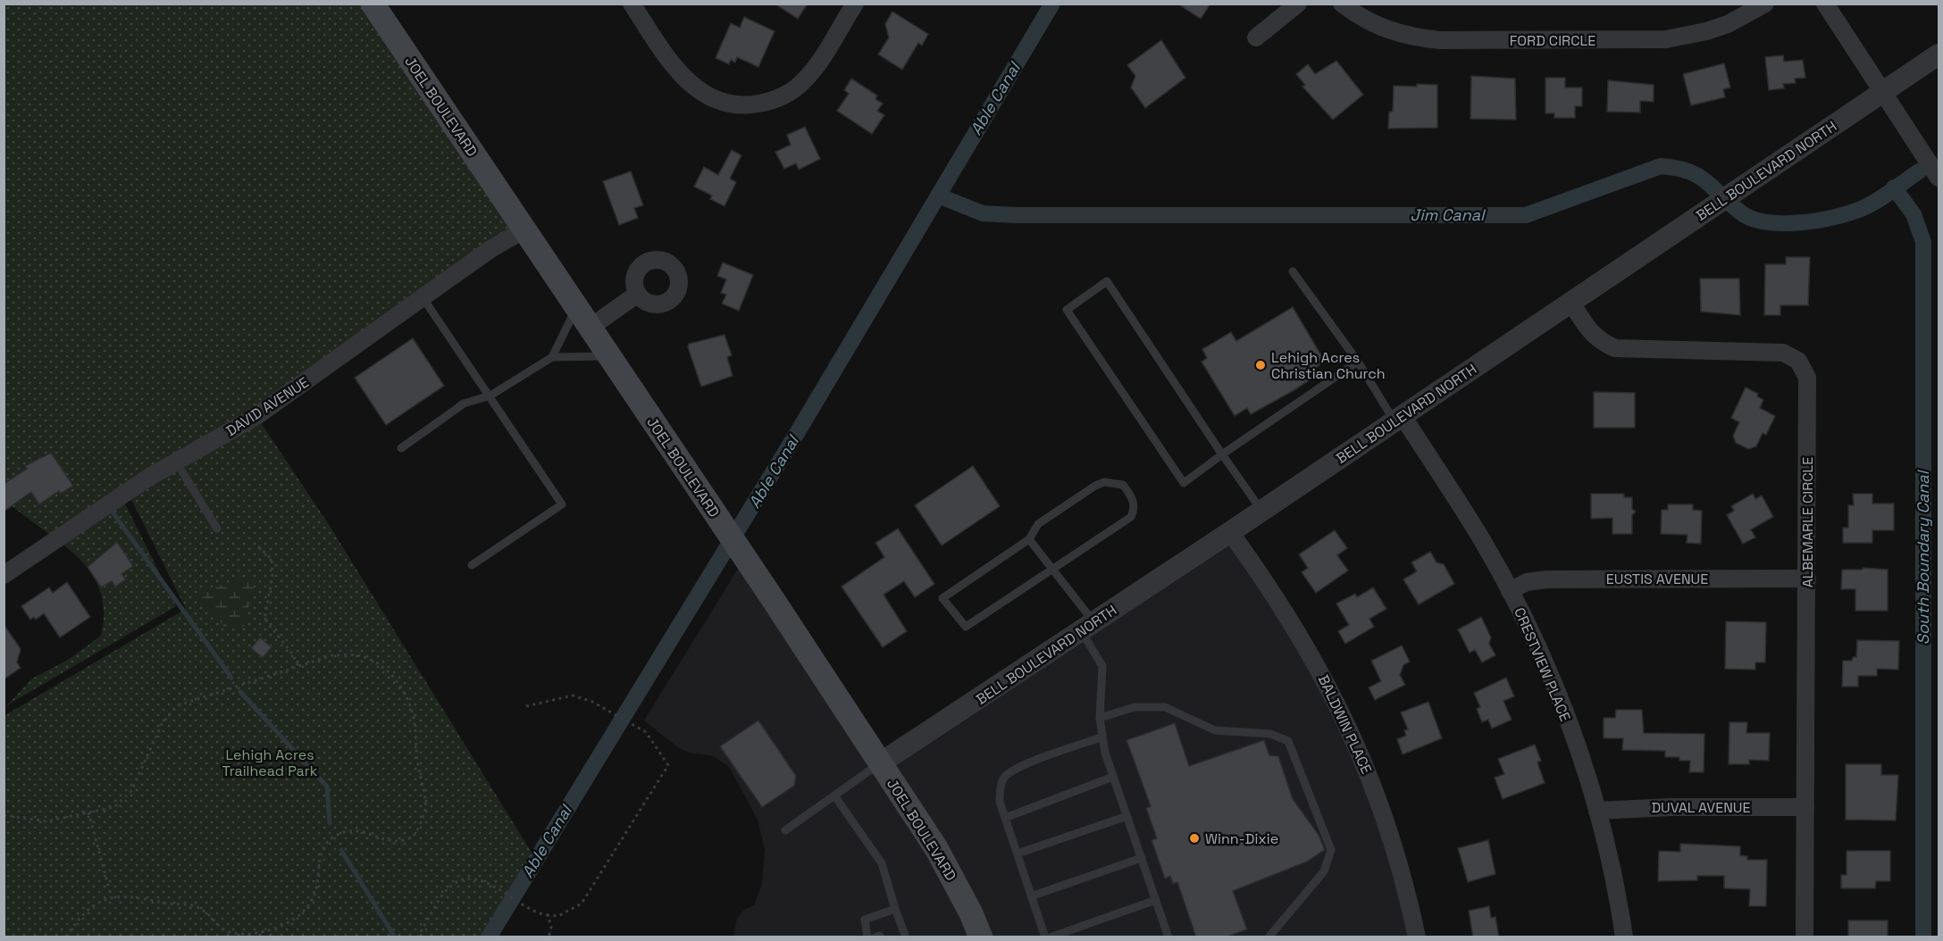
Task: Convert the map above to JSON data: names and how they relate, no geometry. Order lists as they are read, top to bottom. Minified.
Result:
{"streets":{"main road":["JOEL BOULEVARD"],"street":["FORD CIRCLE","BELL BOULEVARD NORTH","DAVID AVENUE","ALBEMARLE CIRCLE","EUSTIS AVENUE","CRESTVIEW PLACE","BALDWIN PLACE","DUVAL AVENUE"]},"crossings":[["JOEL BOULEVARD","BELL BOULEVARD NORTH"],["JOEL BOULEVARD","DAVID AVENUE"],["BELL BOULEVARD NORTH","ALBEMARLE CIRCLE"],["BELL BOULEVARD NORTH","CRESTVIEW PLACE"],["BELL BOULEVARD NORTH","BALDWIN PLACE"],["ALBEMARLE CIRCLE","EUSTIS AVENUE"],["ALBEMARLE CIRCLE","DUVAL AVENUE"],["EUSTIS AVENUE","CRESTVIEW PLACE"],["CRESTVIEW PLACE","DUVAL AVENUE"]],"water":["Able Canal","Jim Canal","South Boundary Canal"],"parks":["Lehigh Acres Trailhead Park"],"places":["Lehigh Acres Christian Church","Winn-Dixie"]}
